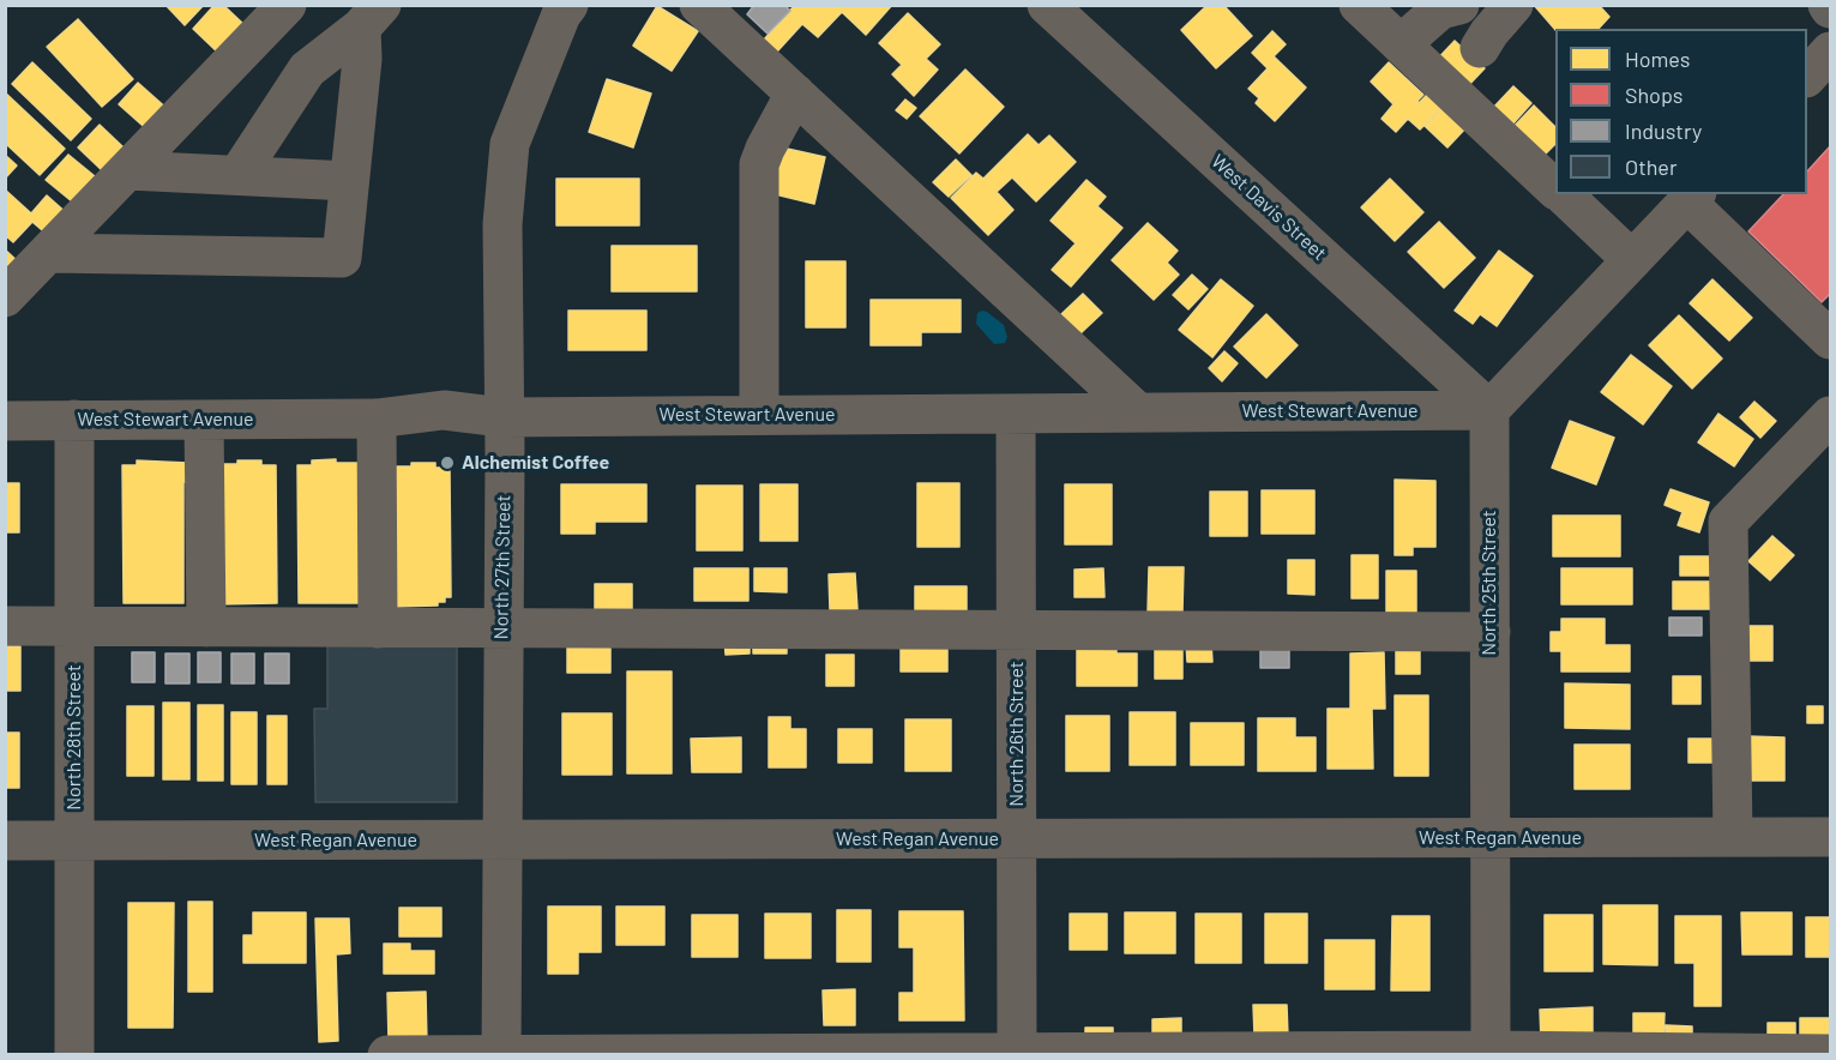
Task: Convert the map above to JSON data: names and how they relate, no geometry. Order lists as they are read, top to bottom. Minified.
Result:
{"streets":{"street":["West Davis Street","West Stewart Avenue","North 27th Street","North 25th Street","North 26th Street","North 28th Street","West Regan Avenue"]},"crossings":[["West Davis Street","West Stewart Avenue"],["West Davis Street","North 25th Street"],["West Stewart Avenue","North 27th Street"],["West Stewart Avenue","North 25th Street"],["West Stewart Avenue","North 26th Street"],["West Stewart Avenue","North 28th Street"],["North 27th Street","West Regan Avenue"],["North 25th Street","West Regan Avenue"],["North 26th Street","West Regan Avenue"],["North 28th Street","West Regan Avenue"]],"places":["Alchemist Coffee"],"legend":["Homes","Shops","Industry","Other"]}
